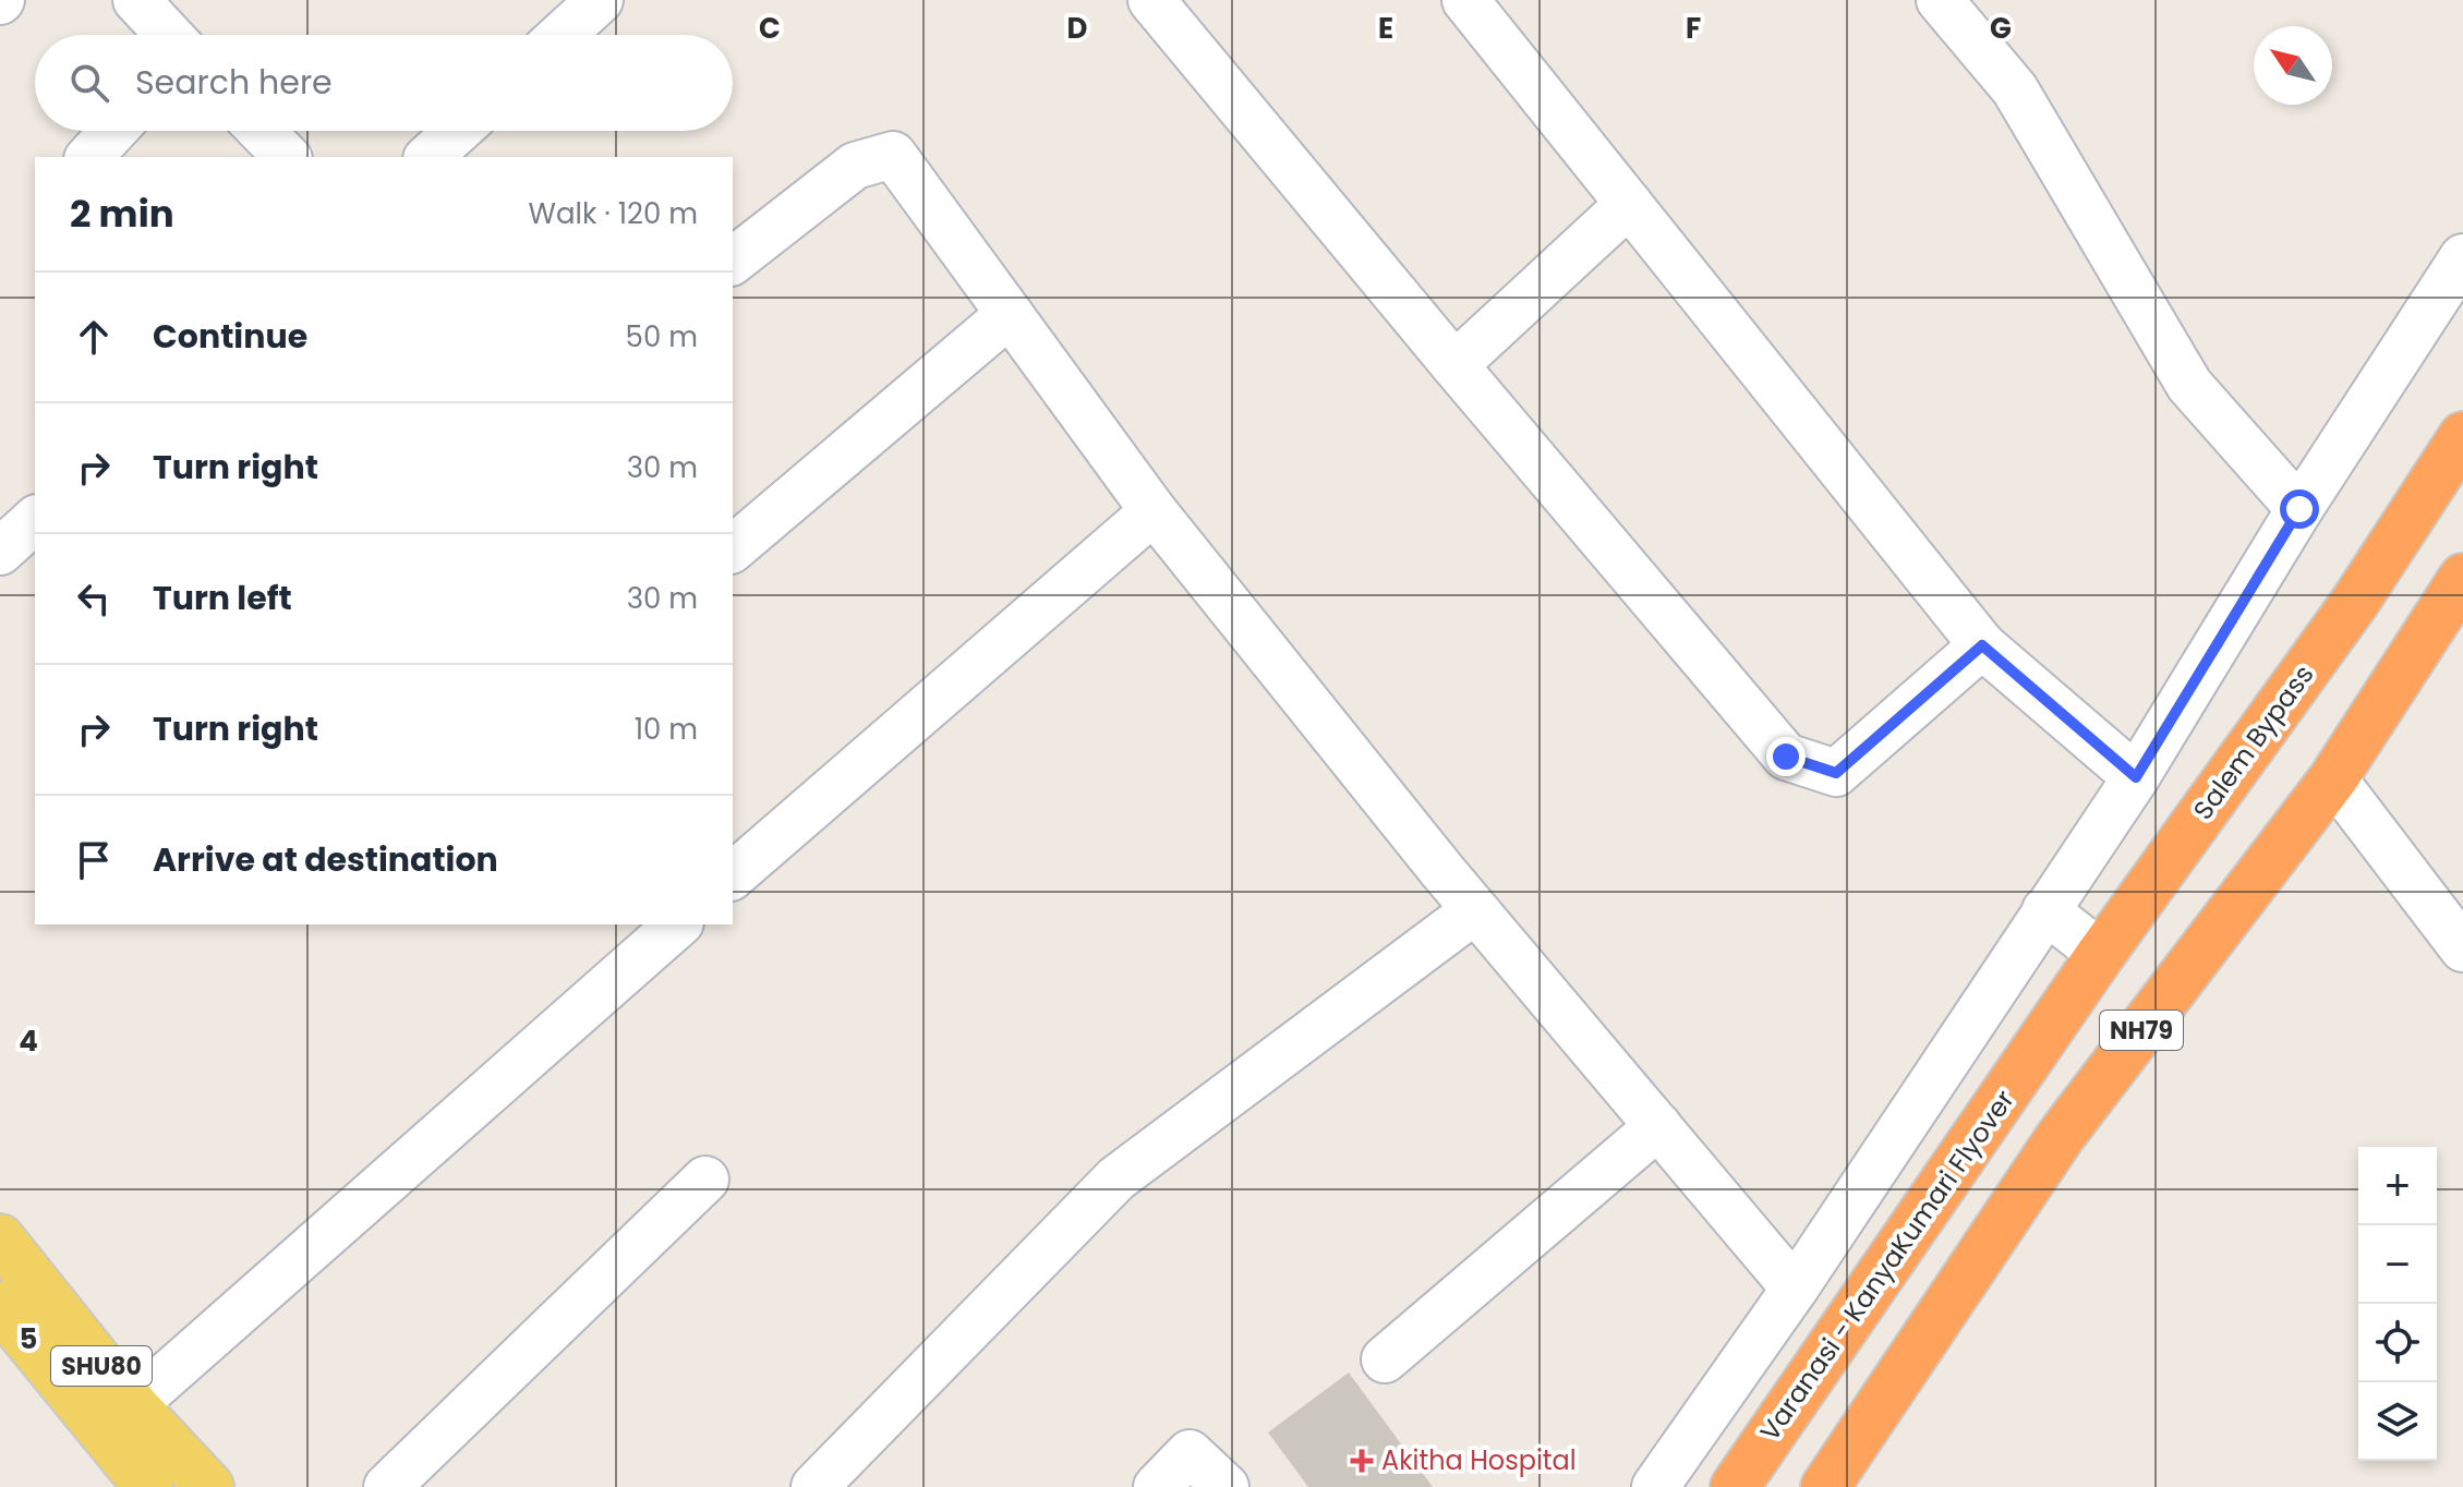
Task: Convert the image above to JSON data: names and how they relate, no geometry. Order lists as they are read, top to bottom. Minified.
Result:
{"streets":{"highway":["Salem Bypass","NH79","Varanasi - KanyaKumari Flyover"],"main road":["SHU80"]},"crossings":[["Salem Bypass","Varanasi - KanyaKumari Flyover"]],"places":{"health":["Akitha Hospital"]},"north":"top left","page":{"search":"Search here","heading":["2 min","Walk · 120 m"],"list":[["Continue","50 m"],["Turn right","30 m"],["Turn left","30 m"],["Turn right","10 m"],"Arrive at destination"],"map_buttons":["+","−"]},"grid":{"columns":["C","D","E","F","G"],"rows":["4","5"]}}
